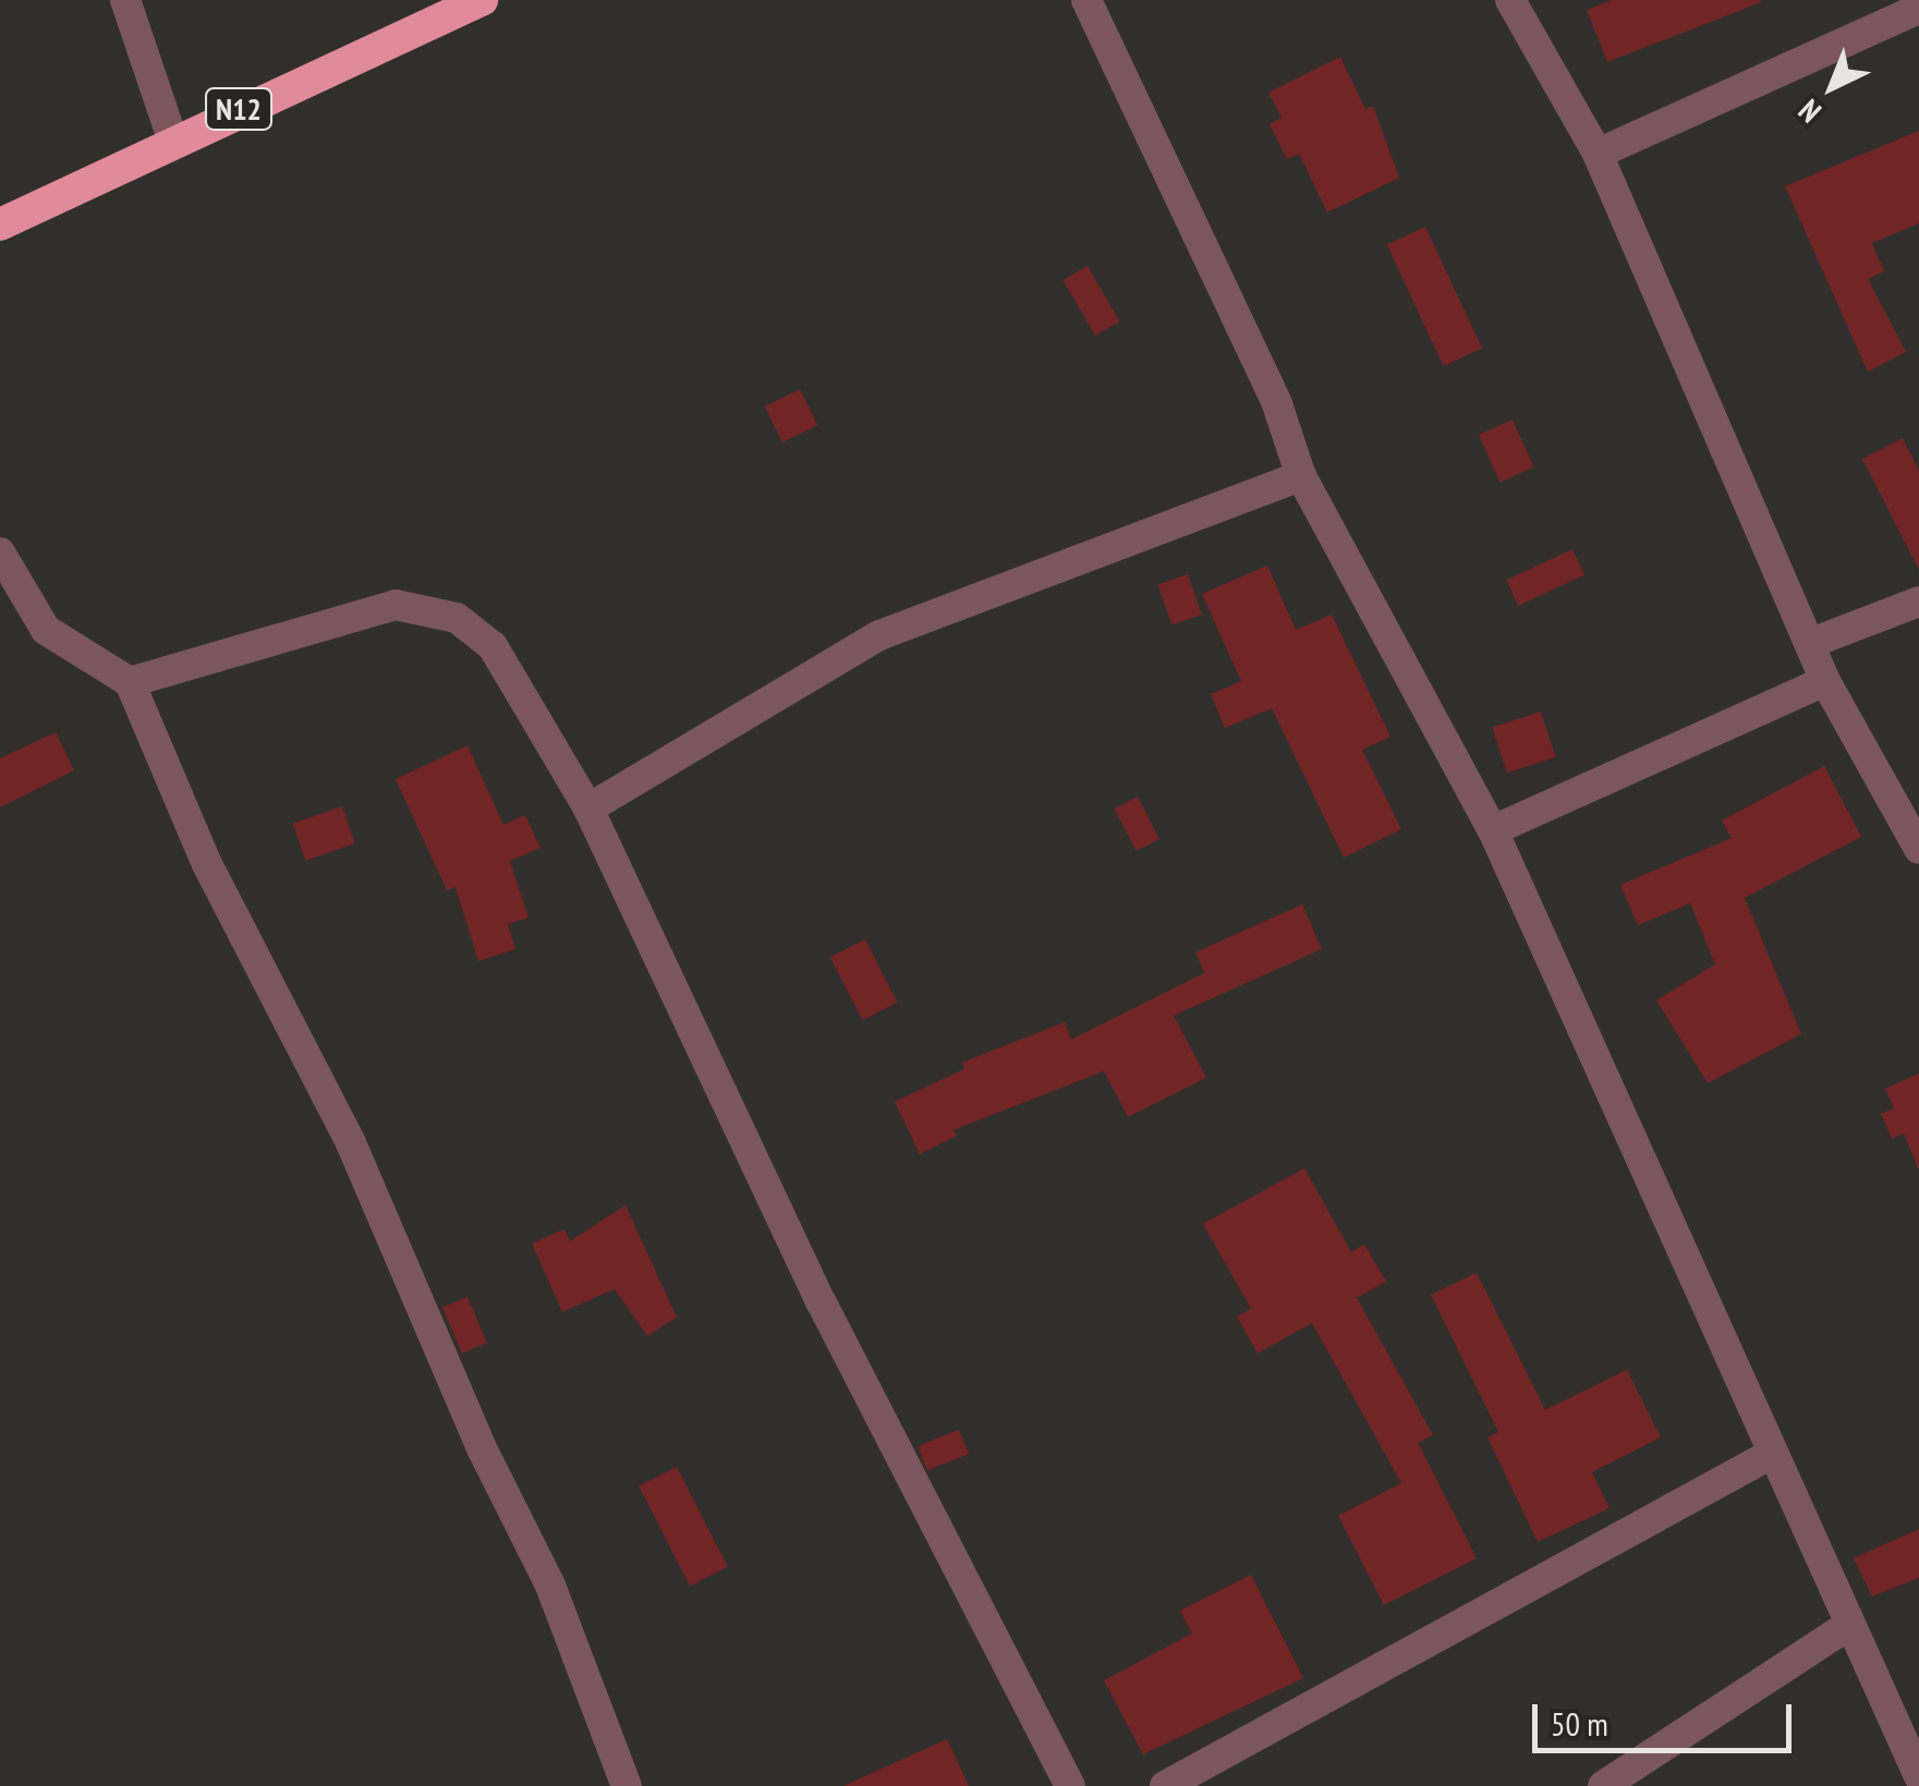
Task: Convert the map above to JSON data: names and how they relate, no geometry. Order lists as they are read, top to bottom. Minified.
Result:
{"streets":{"highway":["N12"]},"scale_bar":"50 m","north":"bottom left"}
